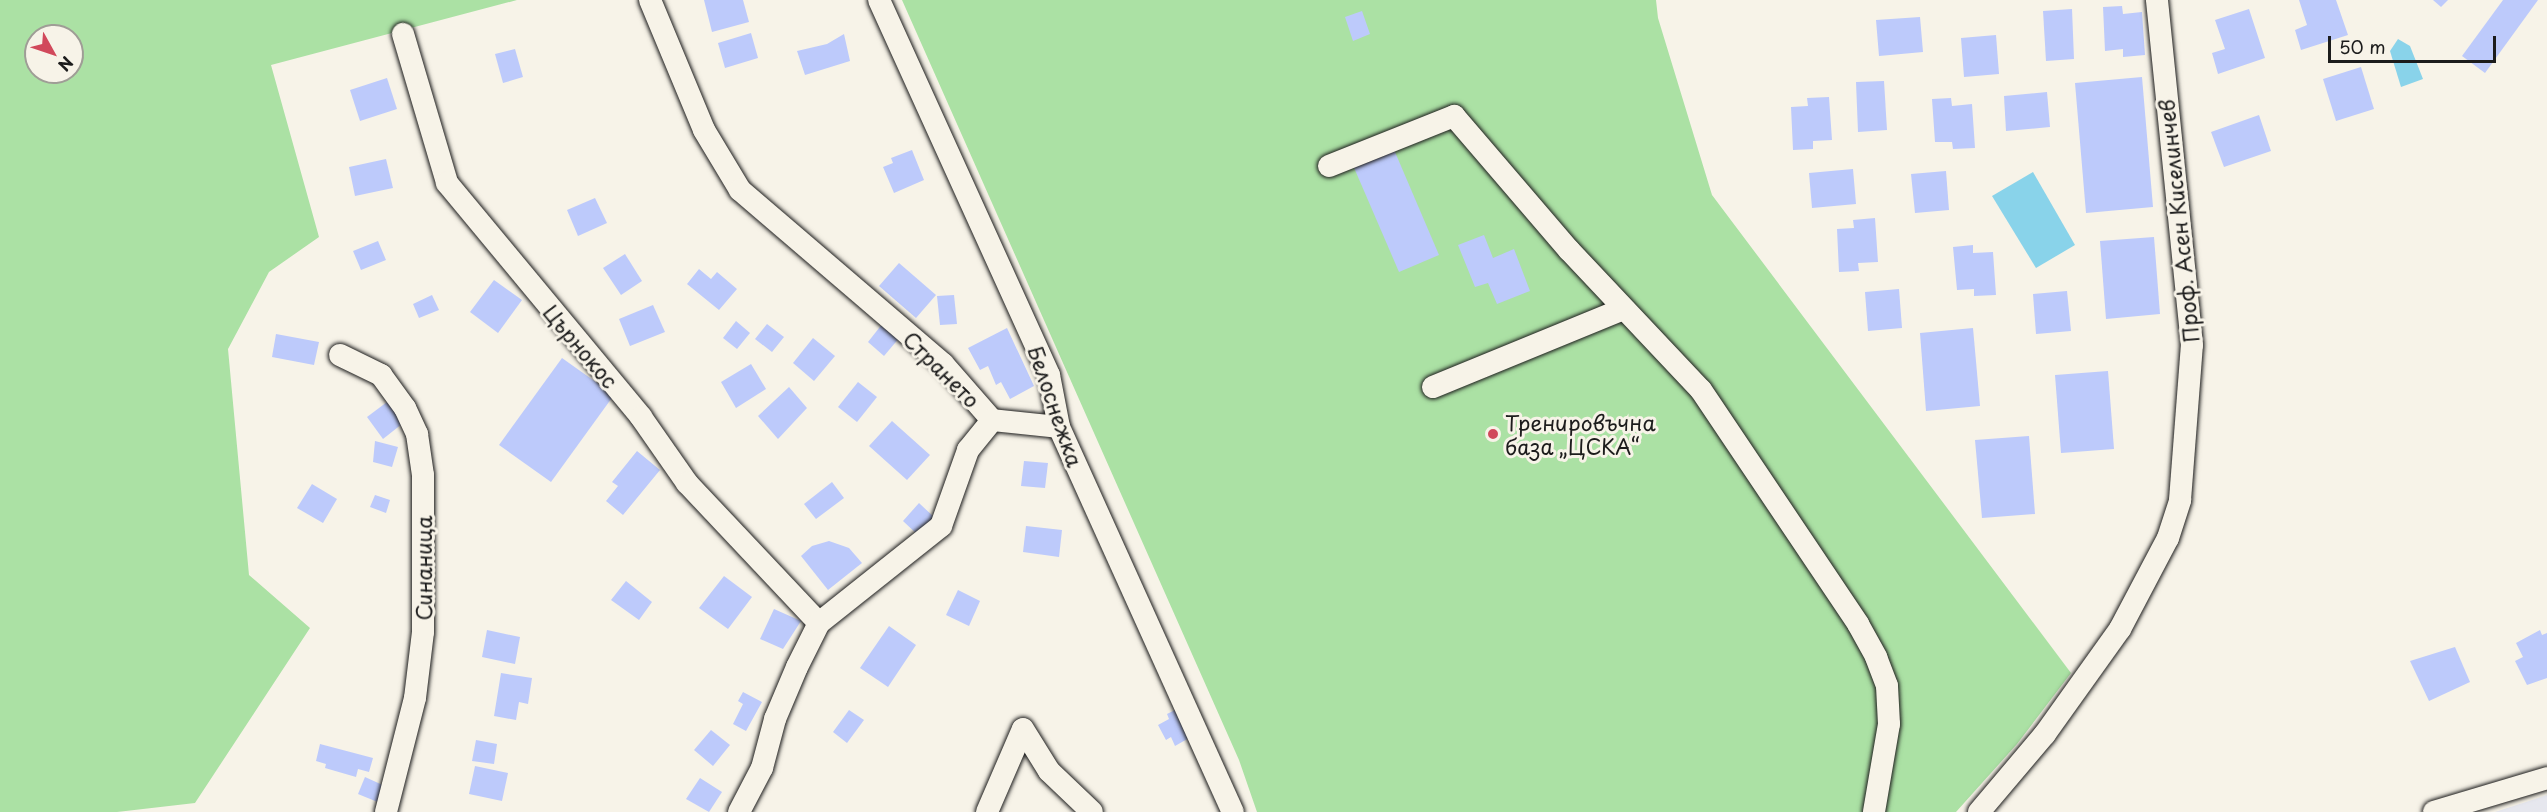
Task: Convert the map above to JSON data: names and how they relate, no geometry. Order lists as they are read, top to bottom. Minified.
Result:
{"streets":{"street":["Проф. Асен Киселинчев","Църнокос","Странето","Белоснежка","Синаница"]},"crossings":[["Църнокос","Странето"]],"places":["Тренировъчна база „ЦСКА“"],"scale_bar":"50 m","north":"bottom right"}
